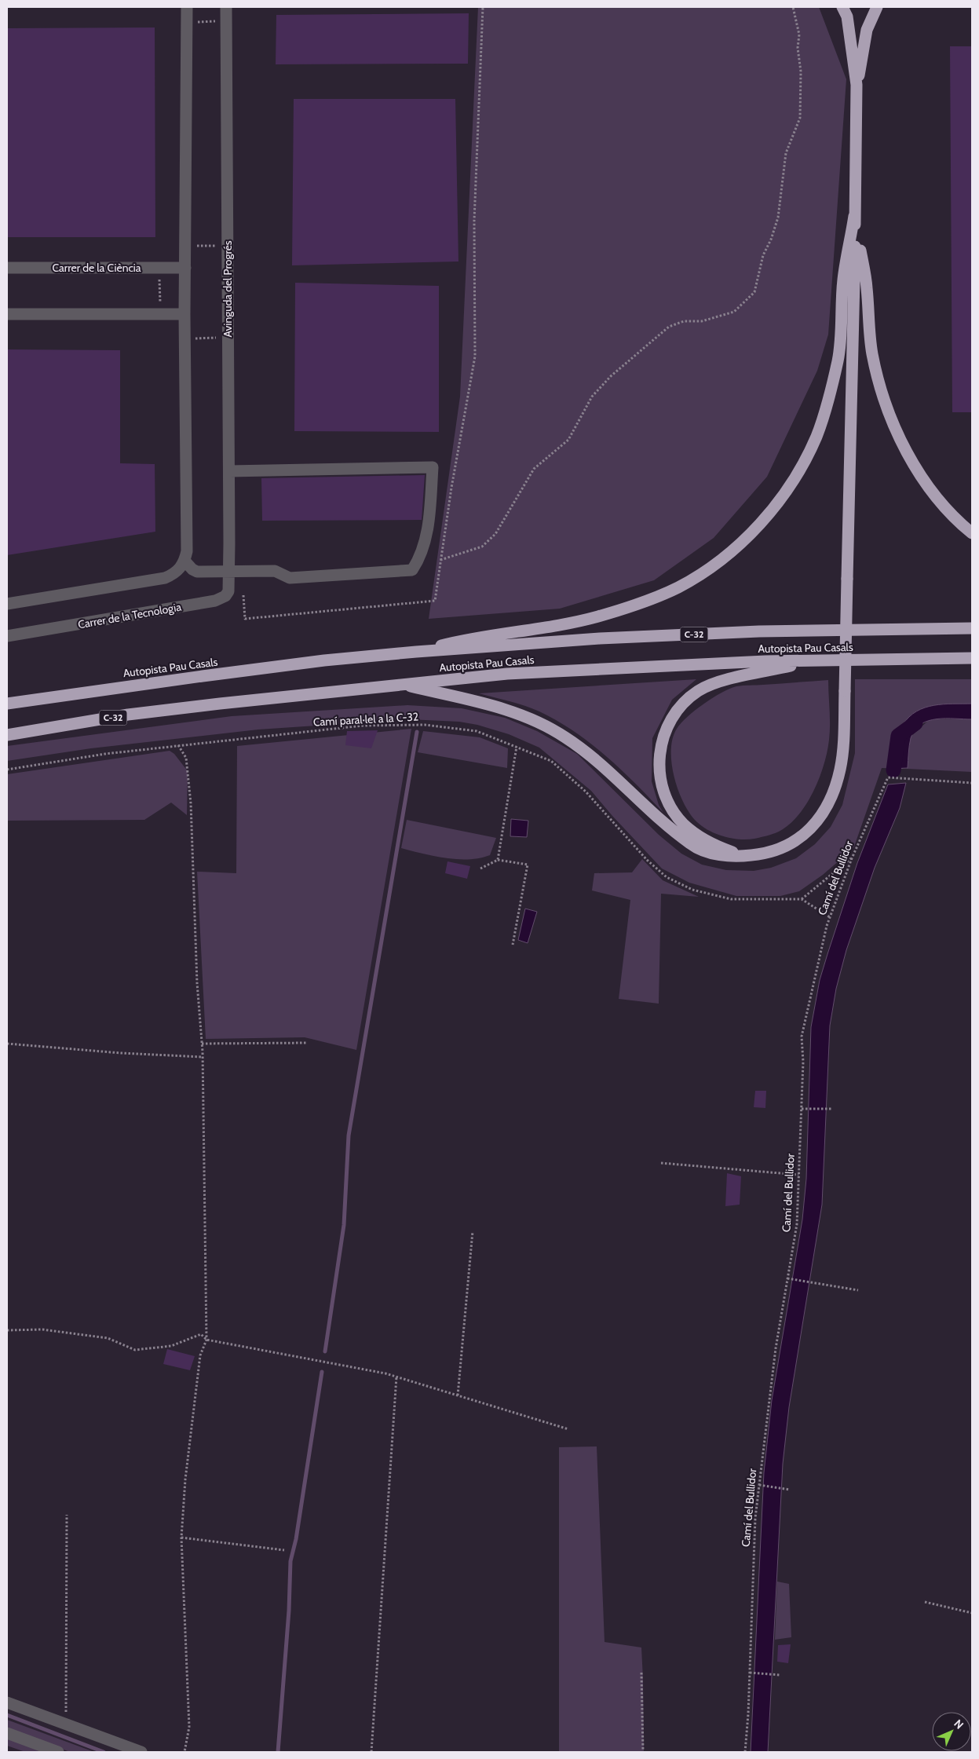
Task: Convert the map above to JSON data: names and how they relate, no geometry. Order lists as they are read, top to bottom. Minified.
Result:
{"streets":{"highway":["C-32","Autopista Pau Casals"],"street":["Carrer de la Ciència","Avinguda del Progrés","Carrer de la Tecnologia"],"path":["Camí paral·lel a la C-32","Camí del Bullidor"]},"crossings":[["Avinguda del Progrés","Carrer de la Tecnologia"]],"north":"top right"}
